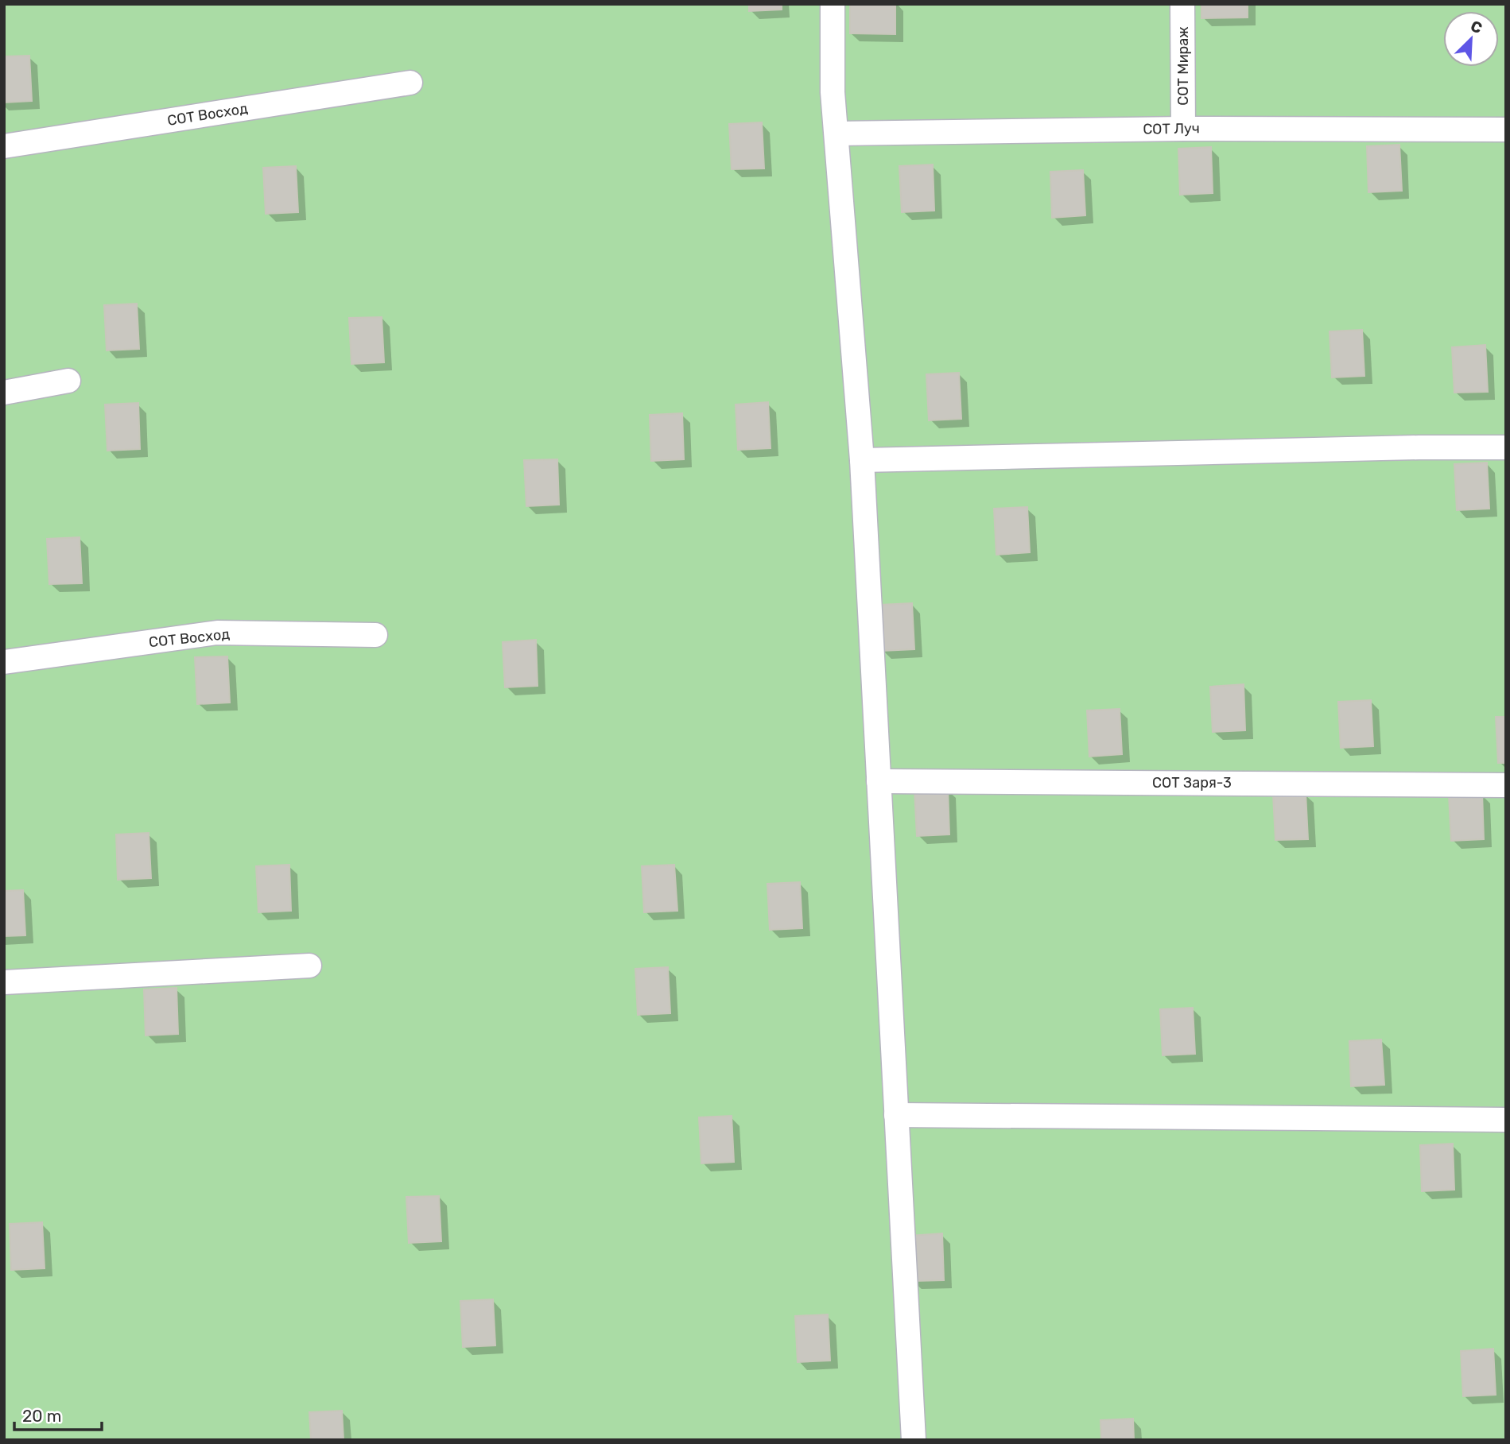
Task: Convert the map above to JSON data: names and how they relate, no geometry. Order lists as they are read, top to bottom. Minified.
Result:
{"streets":{"street":["СОТ Мираж","СОТ Восход","СОТ Луч","СОТ Заря-3"]},"crossings":[["СОТ Мираж","СОТ Луч"]],"scale_bar":"20 m","north":"top right"}
